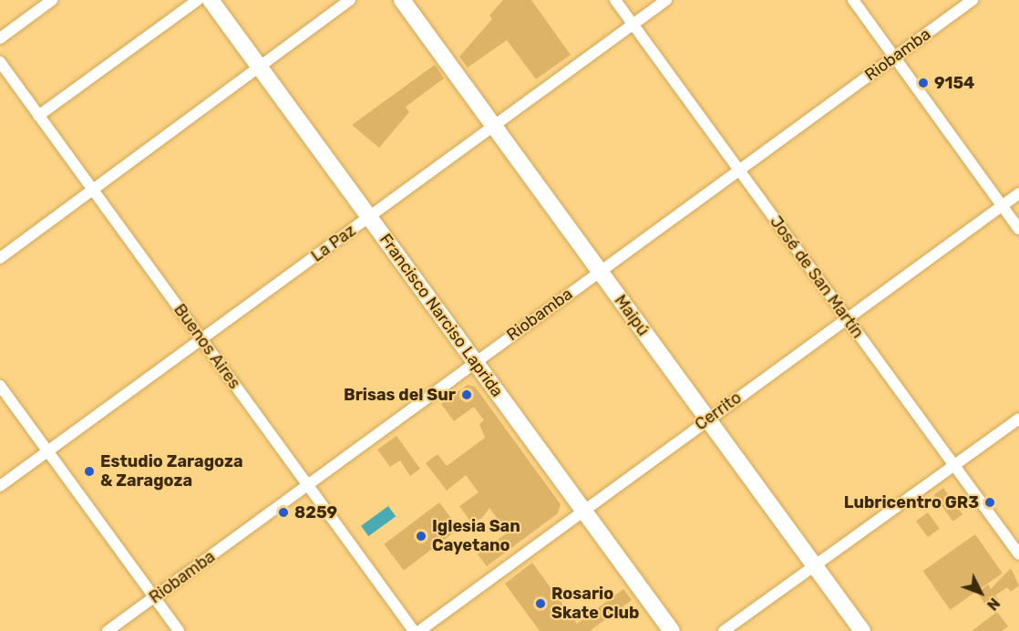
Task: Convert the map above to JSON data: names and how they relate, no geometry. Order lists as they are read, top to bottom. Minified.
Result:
{"streets":{"main road":["Francisco Narciso Laprida","Maipú"],"street":["Riobamba","La Paz","José de San Martín","Buenos Aires","Cerrito"]},"crossings":[["Riobamba","José de San Martín"],["Riobamba","Francisco Narciso Laprida"],["Riobamba","Maipú"],["Riobamba","Buenos Aires"],["La Paz","José de San Martín"],["La Paz","Francisco Narciso Laprida"],["La Paz","Maipú"],["La Paz","Buenos Aires"],["José de San Martín","Cerrito"],["Francisco Narciso Laprida","Cerrito"],["Maipú","Cerrito"]],"places":["9154","Brisas del Sur","Estudio Zaragoza & Zaragoza","Lubricentro GR3","8259","Iglesia San Cayetano","Rosario Skate Club"],"north":"bottom right"}
